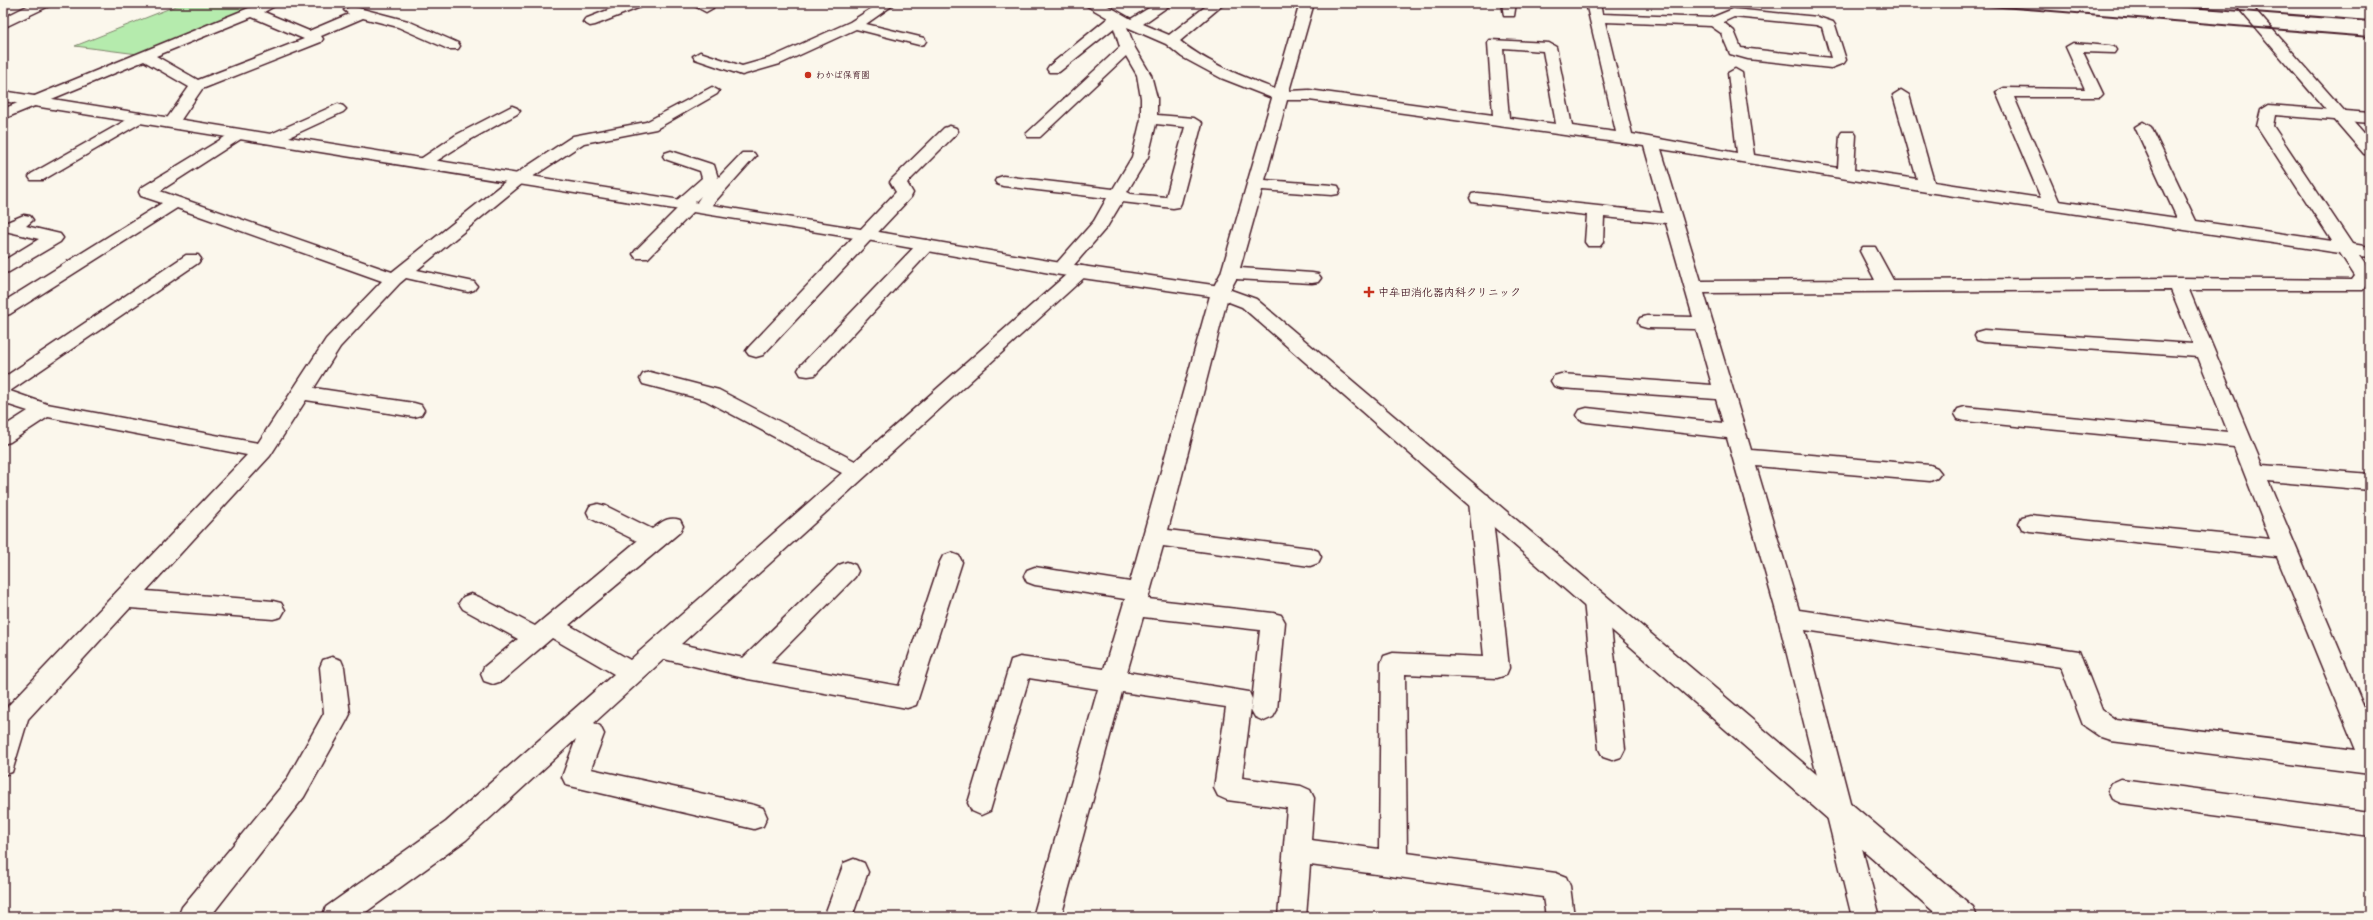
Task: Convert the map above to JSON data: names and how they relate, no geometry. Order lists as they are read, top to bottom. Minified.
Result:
{"places":{"other":["わかば保育園"],"health":["中牟田消化器内科クリニック"]}}
